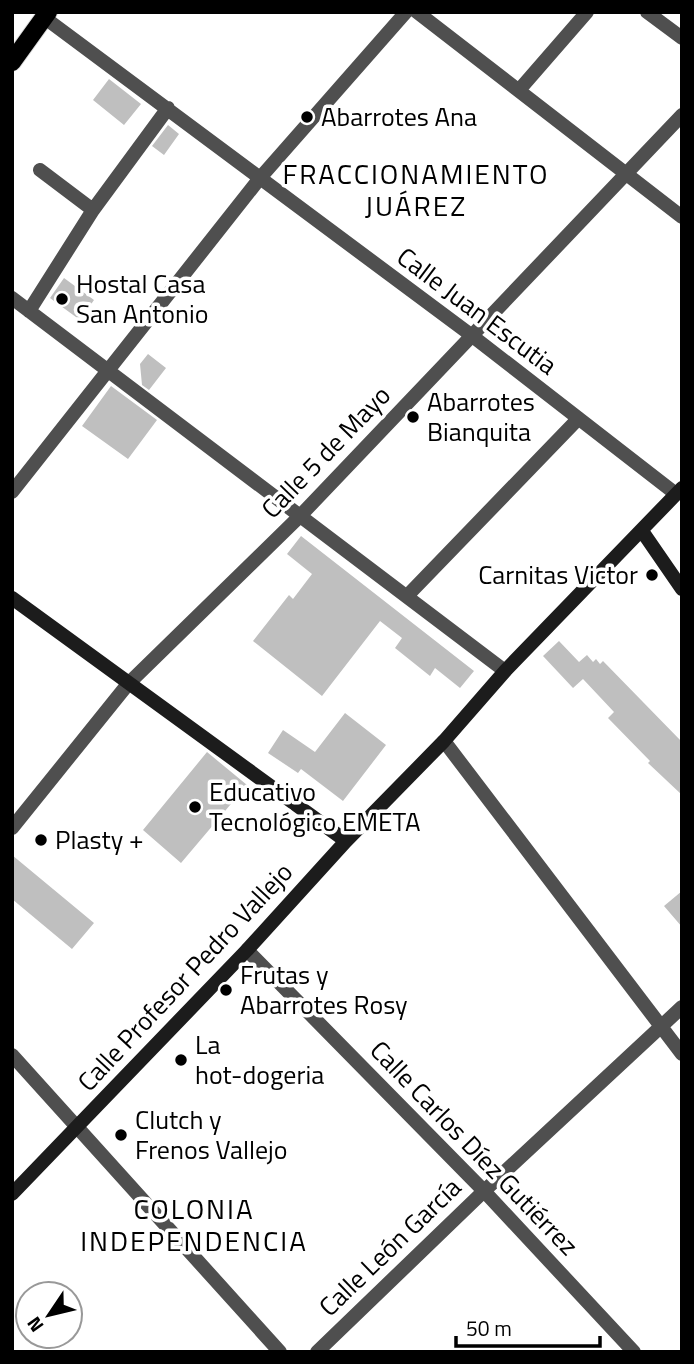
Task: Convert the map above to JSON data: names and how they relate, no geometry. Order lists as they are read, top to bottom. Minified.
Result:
{"streets":{"street":["Calle Juan Escutia","Calle 5 de Mayo","Calle Profesor Pedro Vallejo","Calle Carlos Díez Gutiérrez","Calle León García"]},"crossings":[["Calle Juan Escutia","Calle 5 de Mayo"],["Calle Juan Escutia","Calle Profesor Pedro Vallejo"],["Calle Profesor Pedro Vallejo","Calle Carlos Díez Gutiérrez"],["Calle Carlos Díez Gutiérrez","Calle León García"]],"districts":["FRACCIONAMIENTO JUÁREZ","COLONIA INDEPENDENCIA"],"places":["Abarrotes Ana","Hostal Casa San Antonio","Abarrotes Bianquita","Carnitas Victor","Educativo Tecnológico EMETA","Plasty +","Frutas y Abarrotes Rosy","La hot-dogeria","Clutch y Frenos Vallejo"],"scale_bar":"50 m","north":"bottom left"}
